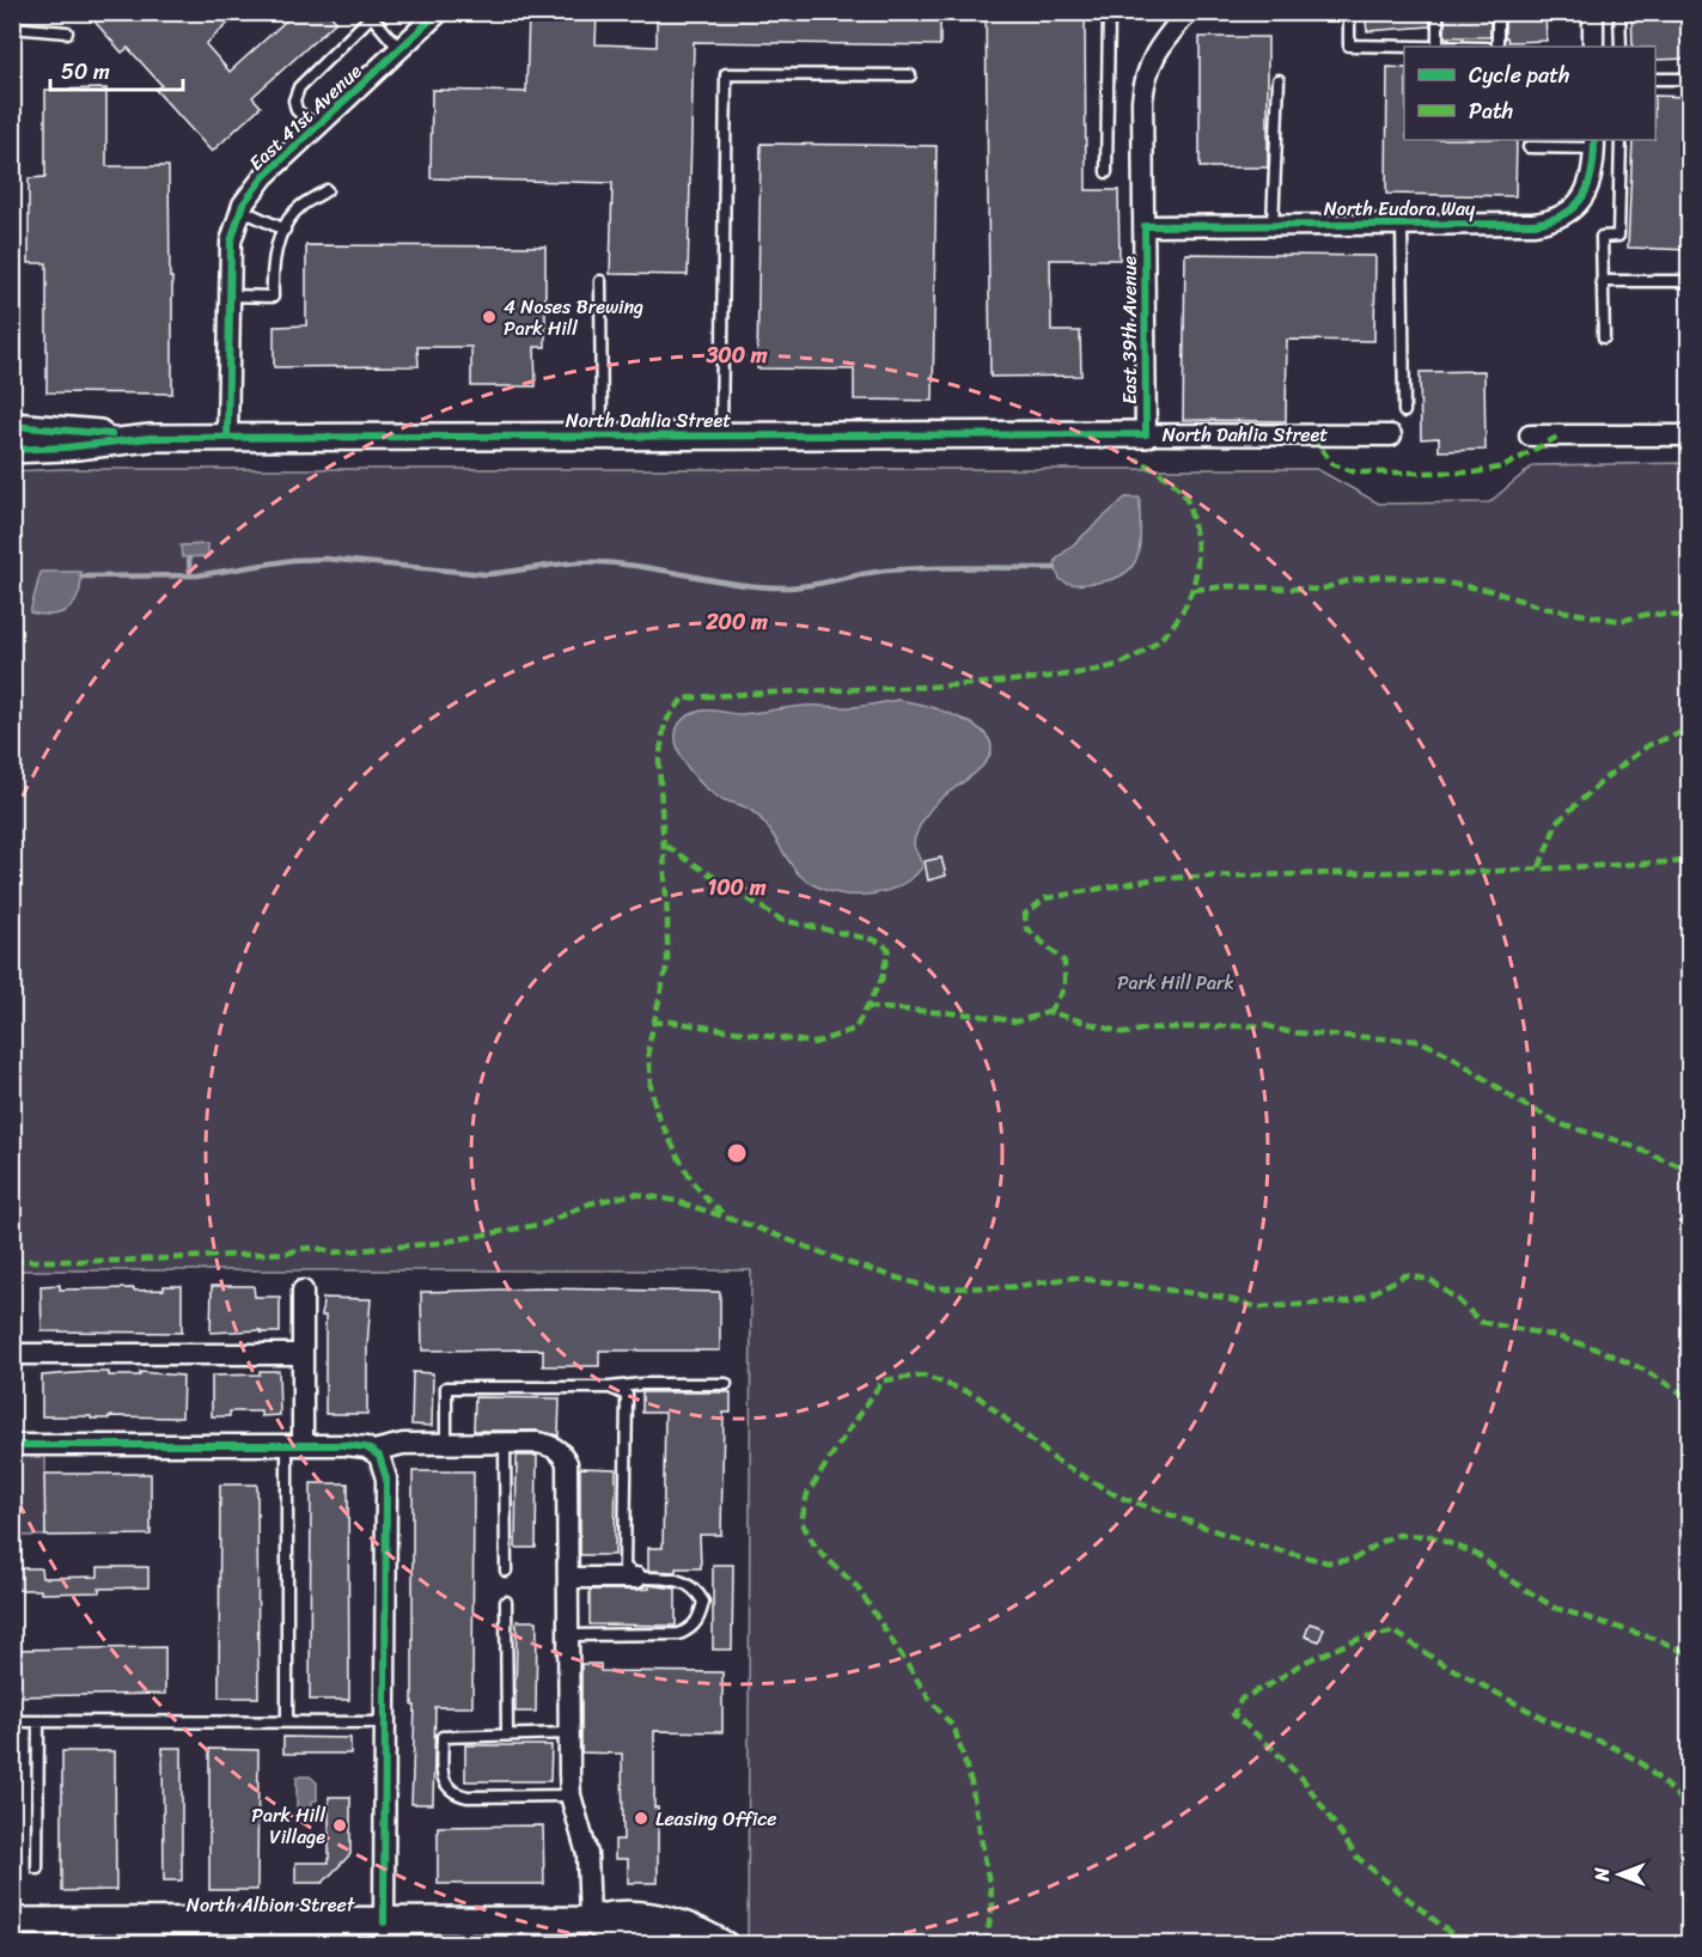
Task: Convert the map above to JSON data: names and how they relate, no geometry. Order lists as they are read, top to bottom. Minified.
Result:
{"streets":{"street":["East 41st Avenue","North Eudora Way","East 39th Avenue","North Dahlia Street","North Albion Street"]},"crossings":[["East 41st Avenue","North Dahlia Street"],["North Eudora Way","East 39th Avenue"],["East 39th Avenue","North Dahlia Street"]],"parks":["Park Hill Park"],"places":["4 Noses Brewing Park Hill","Leasing Office","Park Hill Village"],"legend":["Cycle path","Path"],"scale_bar":"50 m","north":"left","rings":["300 m","200 m","100 m"]}
